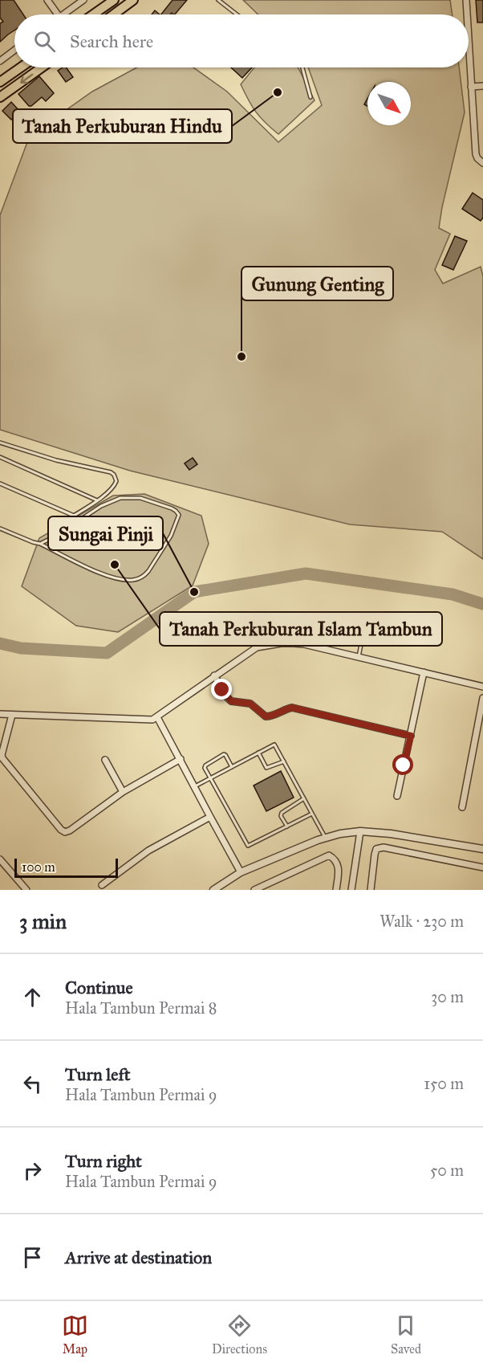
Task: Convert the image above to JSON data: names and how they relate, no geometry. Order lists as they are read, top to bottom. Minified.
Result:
{"places":["Tanah Perkuburan Hindu","Gunung Genting","Tanah Perkuburan Islam Tambun","Sungai Pinji"],"scale_bar":"100 m","north":"bottom right","page":{"search":"Search here","scale":"100 m","heading":["3 min","Walk · 230 m"],"list":[["Continue","Hala Tambun Permai 8","30 m"],["Turn left","Hala Tambun Permai 9","150 m"],["Turn right","Hala Tambun Permai 9","50 m"],"Arrive at destination"],"nav":["Map","Directions","Saved"]}}
